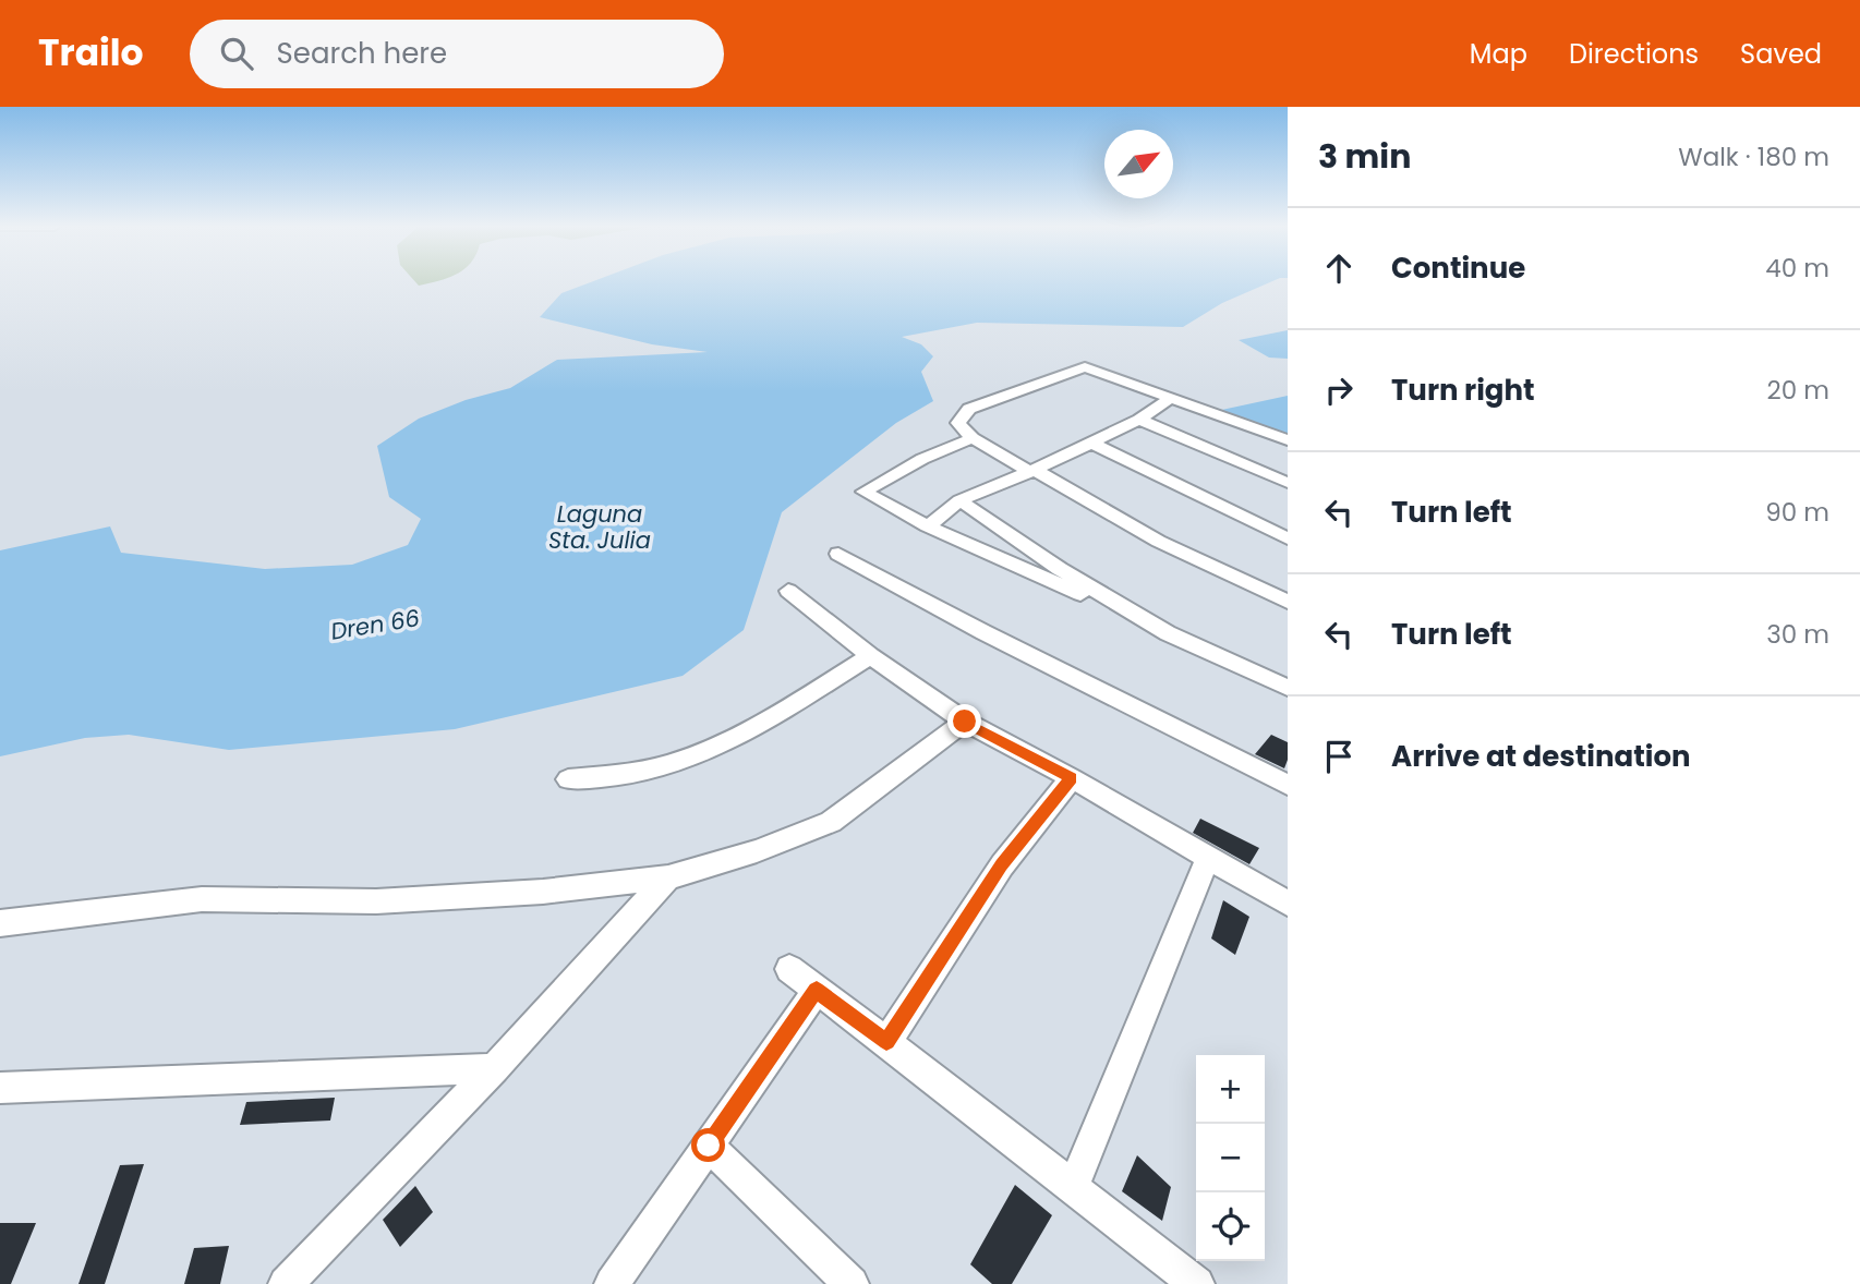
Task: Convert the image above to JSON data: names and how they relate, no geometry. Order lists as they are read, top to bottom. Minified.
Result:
{"water":["Laguna Sta. Julia","Dren 66"],"north":"top right","page":{"header":"Trailo","search":"Search here","nav":["Map","Directions","Saved"],"heading":["3 min","Walk · 180 m"],"list":[["Continue","40 m"],["Turn right","20 m"],["Turn left","90 m"],["Turn left","30 m"],"Arrive at destination"],"map_buttons":["+","−"]}}
